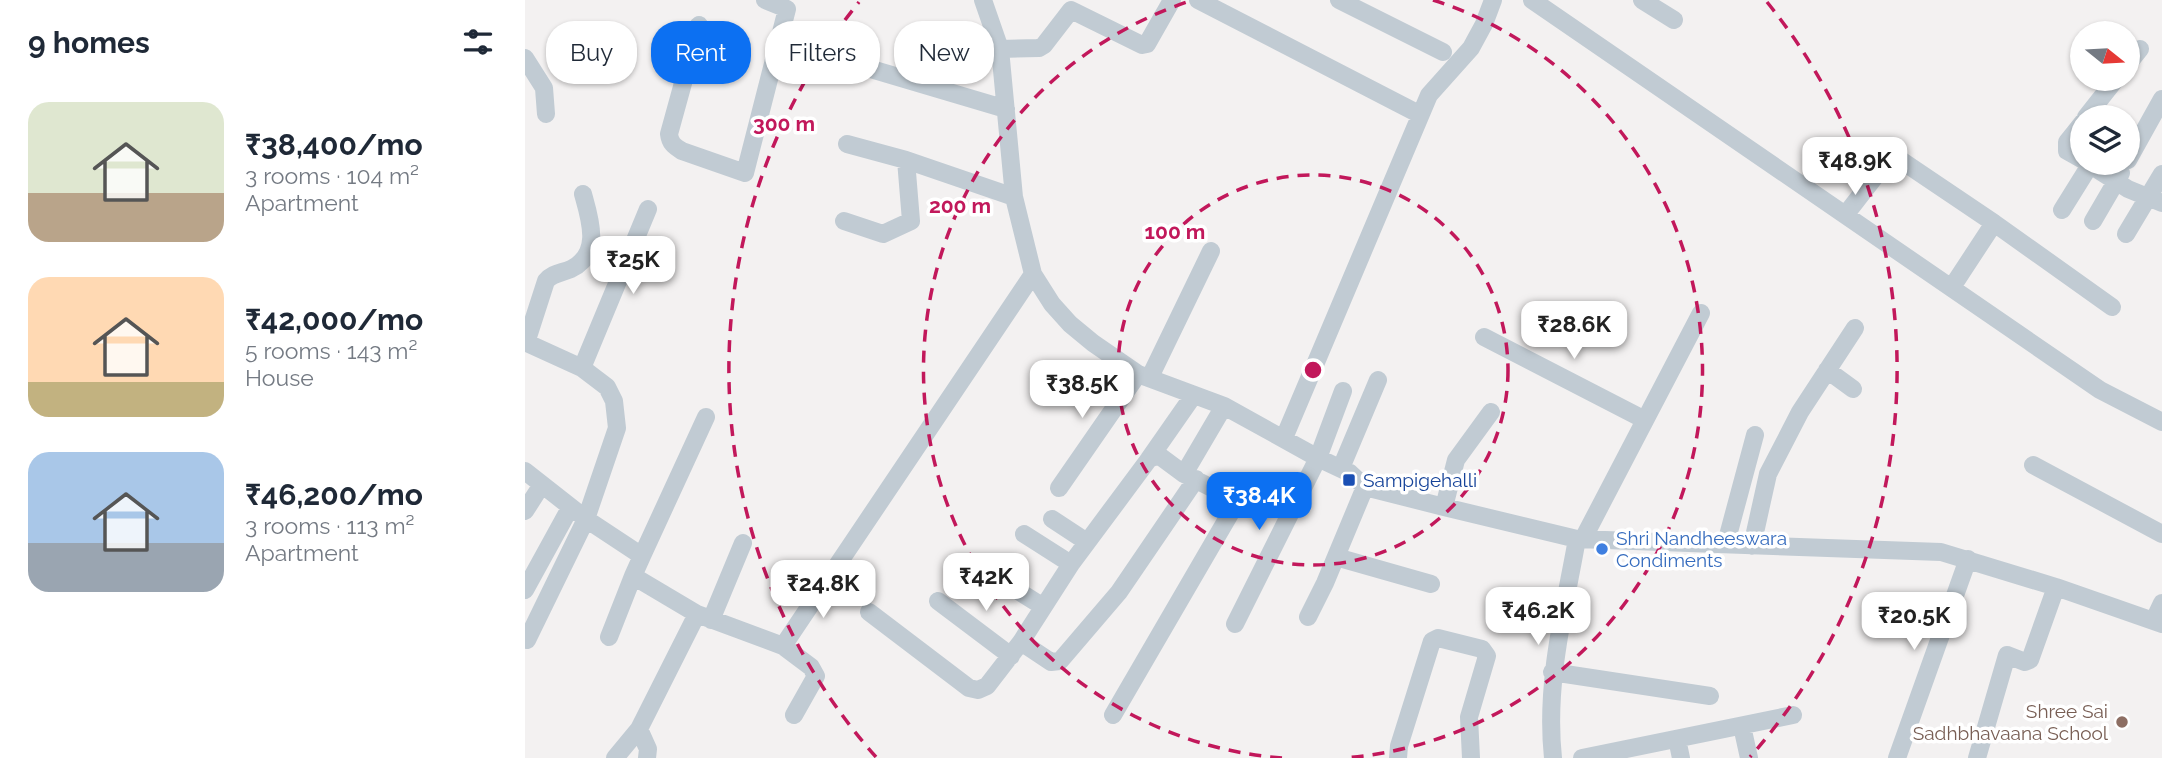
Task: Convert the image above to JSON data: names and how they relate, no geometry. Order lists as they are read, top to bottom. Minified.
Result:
{"places":{"transit":["Sampigehalli"],"other":["Shri Nandheeswara Condiments","Shree Sai Sadhbhavaana School"]},"north":"right","page":{"heading":"9 homes","chip":["Buy","Rent","Filters","New"],"list":[{"name":"₹38,400/mo","note":"3 rooms · 104 m² · Apartment"},{"name":"₹42,000/mo","note":"5 rooms · 143 m² · House"},{"name":"₹46,200/mo","note":"3 rooms · 113 m² · Apartment"}],"price":["₹48.9K","₹25K","₹28.6K","₹38.5K","₹38.4K","₹42K","₹24.8K","₹46.2K","₹20.5K"]},"rings":["300 m","200 m","100 m"]}
